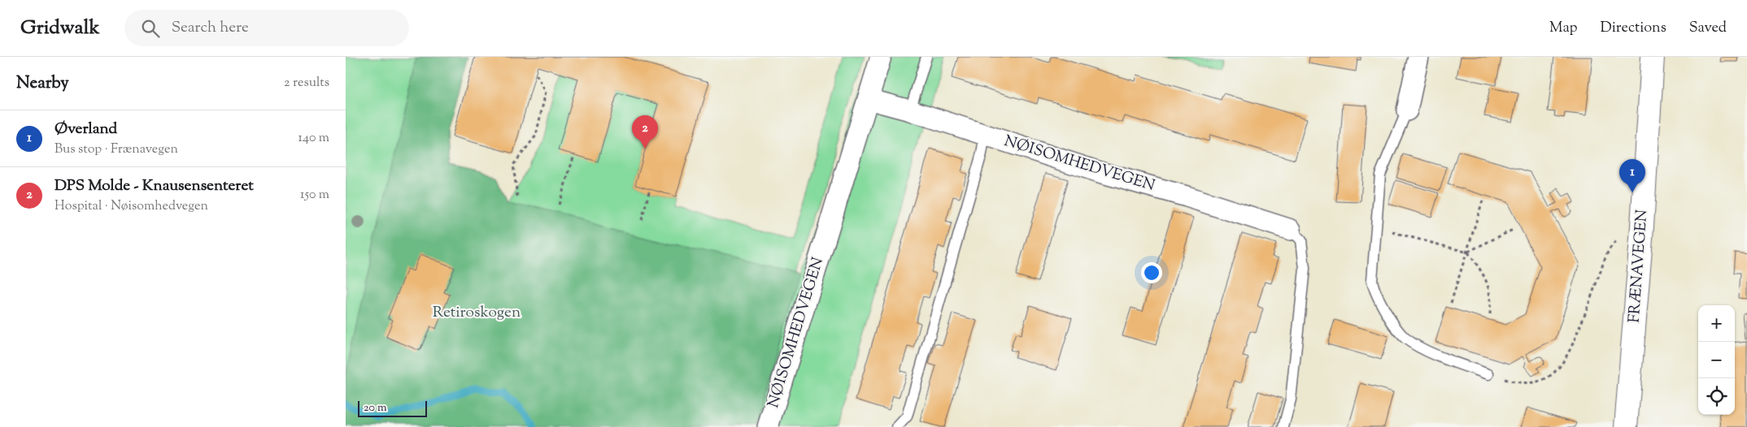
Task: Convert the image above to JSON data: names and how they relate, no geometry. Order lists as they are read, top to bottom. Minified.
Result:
{"streets":{"main road":["FRÆNAVEGEN"],"street":["NØISOMHEDVEGEN"]},"parks":["Retiroskogen"],"scale_bar":"20 m","page":{"header":"Gridwalk","search":"Search here","nav":["Map","Directions","Saved"],"heading":["Nearby","2 results"],"list":[{"mark":"1","name":"Øverland","note":"Bus stop · Frænavegen","value":"140 m"},{"mark":"2","name":"DPS Molde - Knausensenteret","note":"Hospital · Nøisomhedvegen","value":"150 m"}],"pins":["2","1"],"map_buttons":["+","−"],"scale":"20 m"}}
